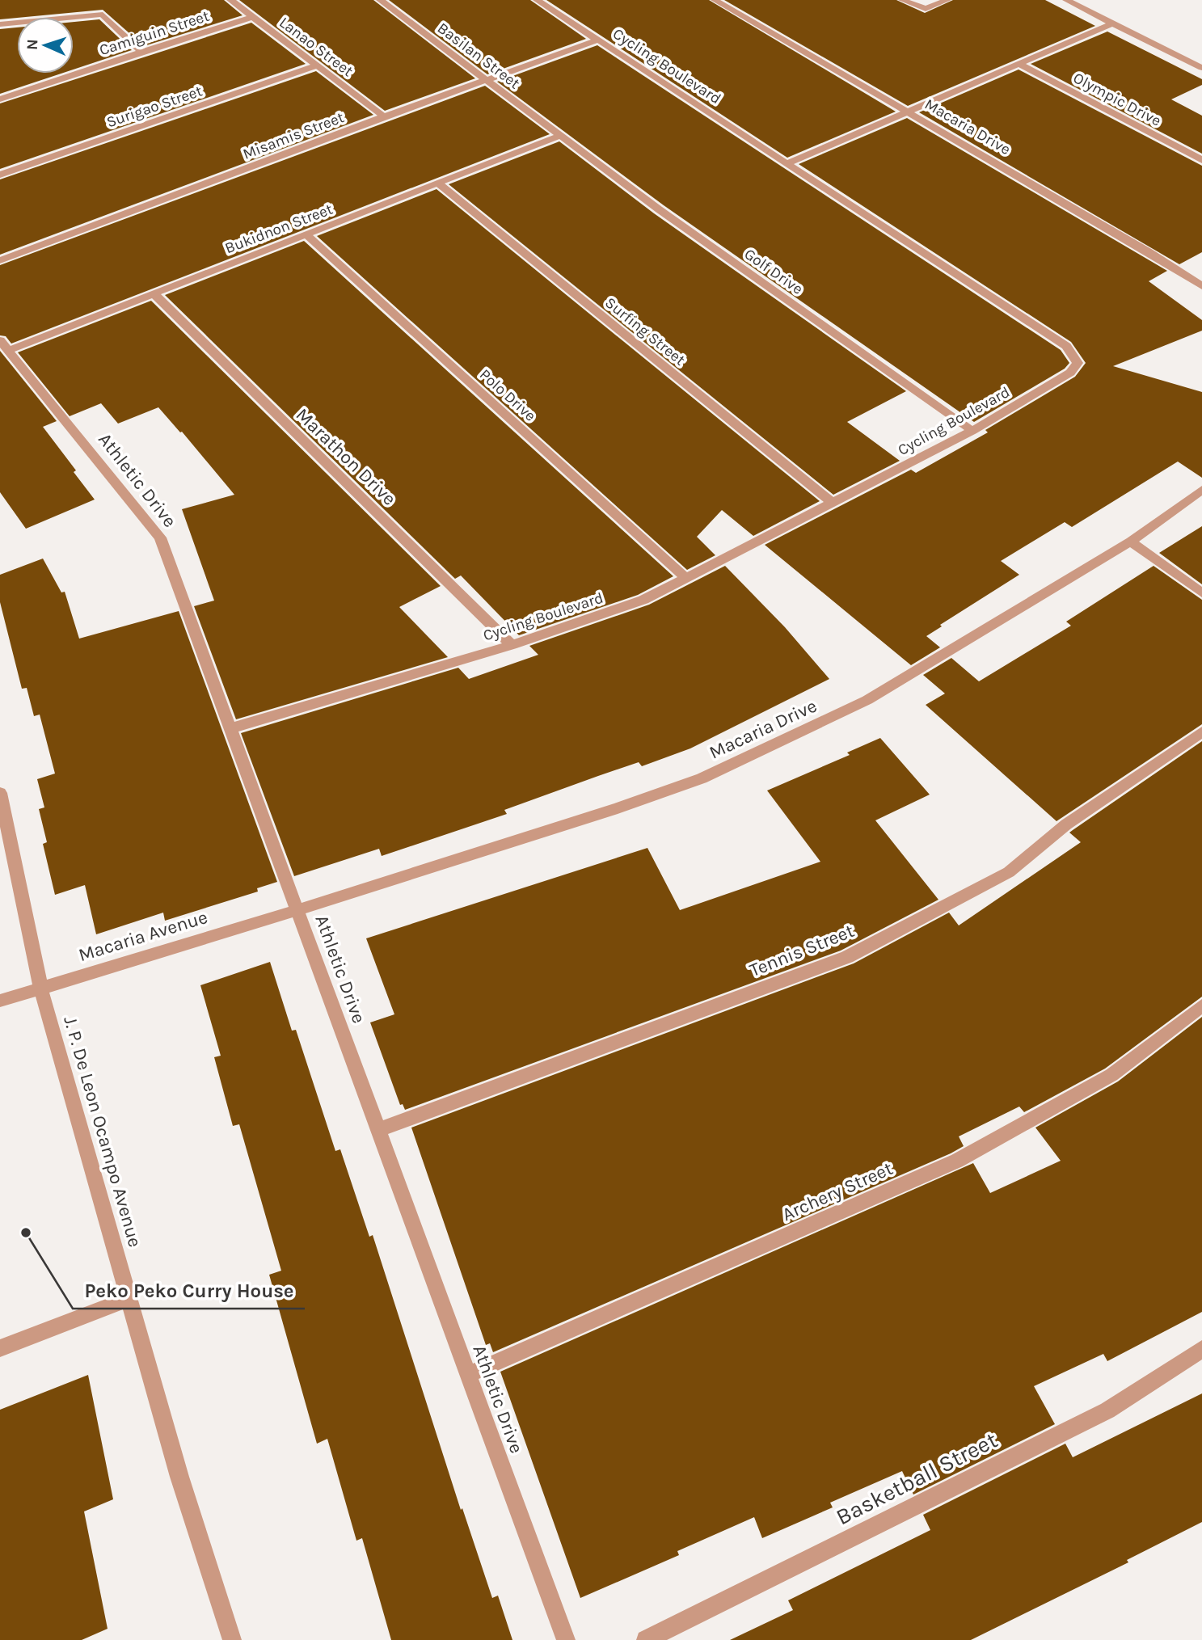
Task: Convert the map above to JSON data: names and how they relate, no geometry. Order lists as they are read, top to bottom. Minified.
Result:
{"streets":{"street":["Camiguin Street","Lanao Street","Basilan Street","Cycling Boulevard","Olympic Drive","Surigao Street","Macaria Drive","Misamis Street","Bukidnon Street","Golf Drive","Surfing Street","Polo Drive","Marathon Drive","Athletic Drive","Macaria Avenue","Tennis Street","J. P. De Leon Ocampo Avenue","Archery Street","Basketball Street"]},"crossings":[["Camiguin Street","Lanao Street"],["Lanao Street","Surigao Street"],["Lanao Street","Misamis Street"],["Basilan Street","Misamis Street"],["Basilan Street","Bukidnon Street"],["Basilan Street","Golf Drive"],["Cycling Boulevard","Misamis Street"],["Cycling Boulevard","Golf Drive"],["Cycling Boulevard","Surfing Street"],["Cycling Boulevard","Polo Drive"],["Cycling Boulevard","Marathon Drive"],["Cycling Boulevard","Athletic Drive"],["Macaria Drive","Athletic Drive"],["Macaria Drive","Macaria Avenue"],["Bukidnon Street","Golf Drive"],["Bukidnon Street","Surfing Street"],["Bukidnon Street","Polo Drive"],["Bukidnon Street","Marathon Drive"],["Bukidnon Street","Athletic Drive"],["Athletic Drive","Macaria Avenue"],["Athletic Drive","Tennis Street"],["Athletic Drive","Archery Street"],["Macaria Avenue","J. P. De Leon Ocampo Avenue"]],"places":["Peko Peko Curry House"],"north":"left"}
